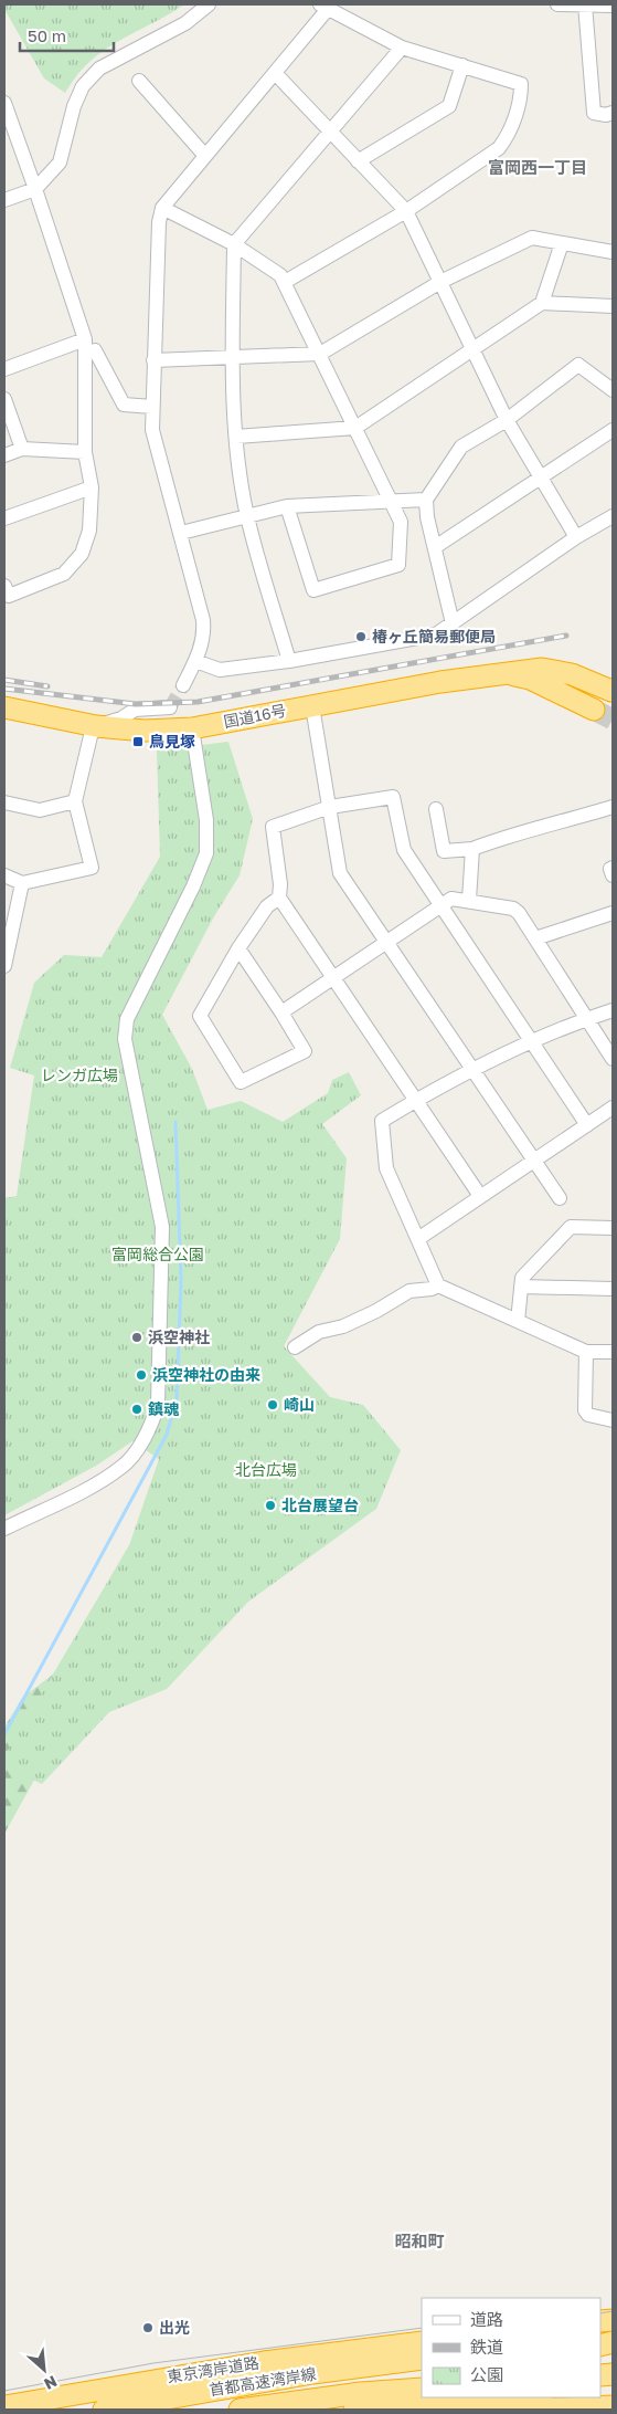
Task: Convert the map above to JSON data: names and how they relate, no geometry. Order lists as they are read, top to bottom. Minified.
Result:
{"streets":{"highway":["国道16号","東京湾岸道路","首都高速湾岸線"]},"districts":["富岡西一丁目","昭和町"],"parks":["レンガ広場","富岡総合公園","北台広場"],"places":{"other":["椿ヶ丘簡易郵便局","浜空神社","浜空神社の由来","崎山","鎮魂","北台展望台","出光"],"transit":["鳥見塚"]},"legend":["道路","鉄道","公園"],"scale_bar":"50 m","north":"bottom right"}
